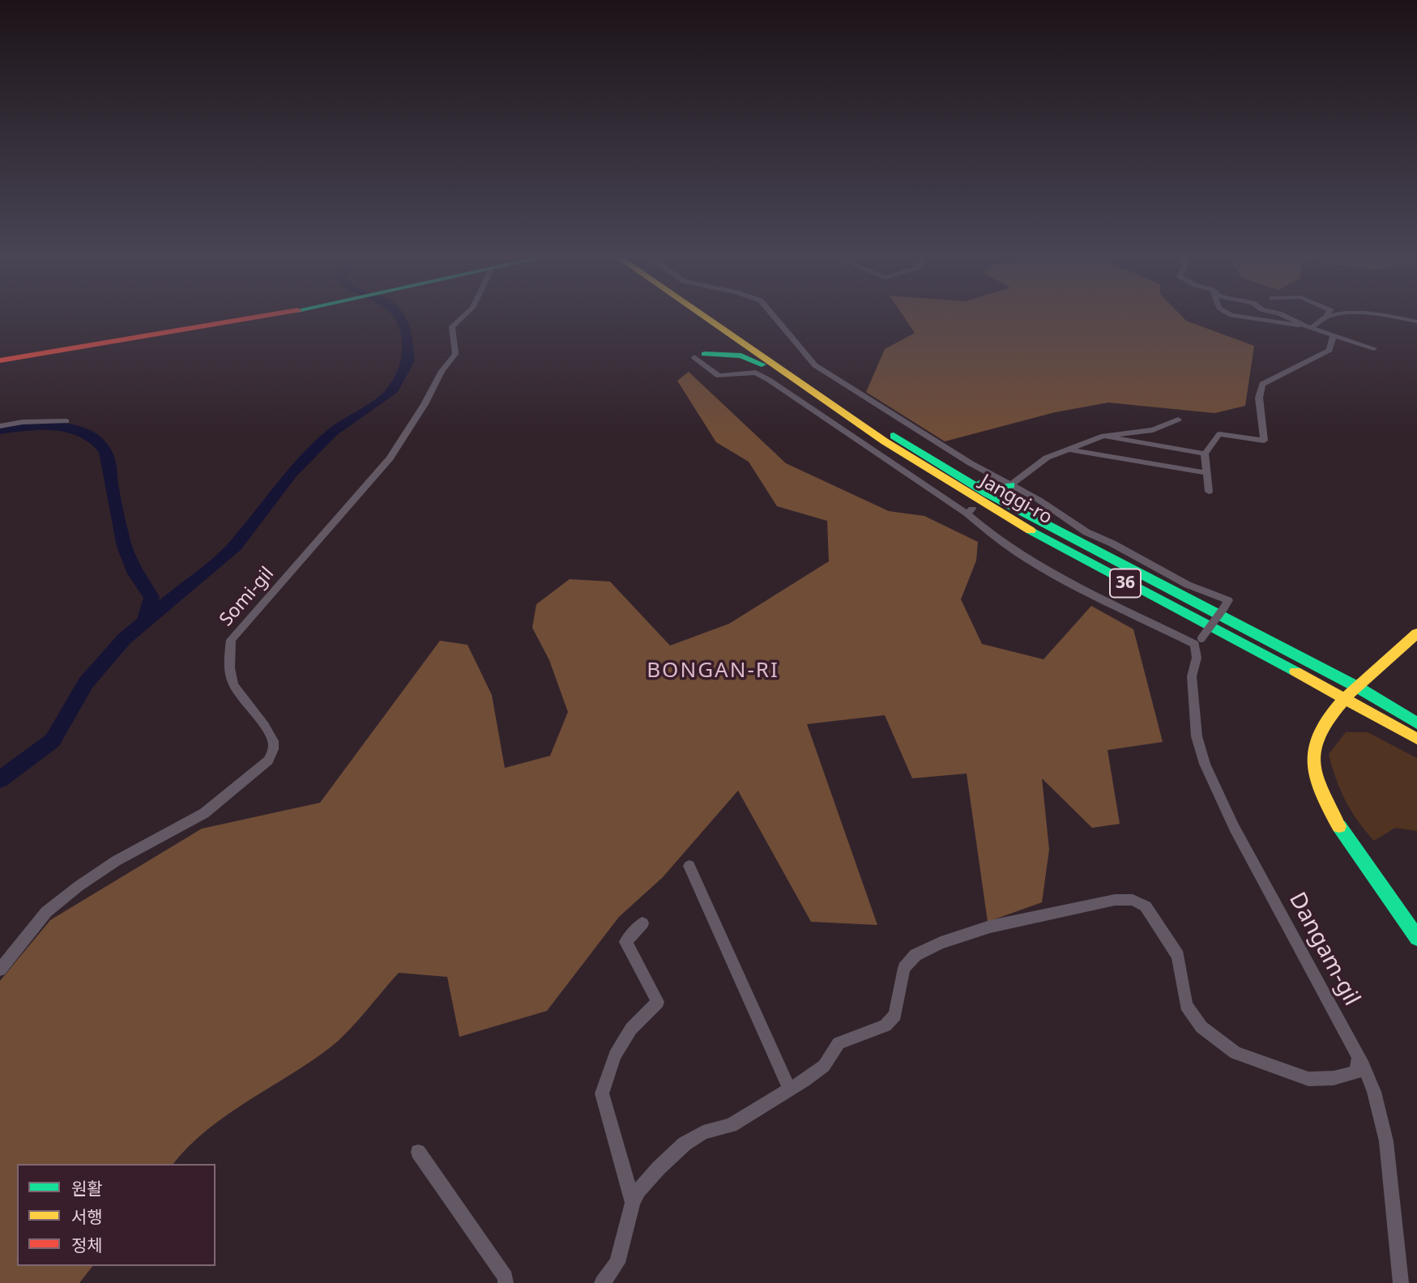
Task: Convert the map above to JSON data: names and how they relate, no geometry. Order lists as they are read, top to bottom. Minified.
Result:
{"streets":{"main road":["Janggi-ro","36"],"street":["Somi-gil","Dangam-gil"]},"districts":["BONGAN-RI"],"legend":["원활","서행","정체"]}
